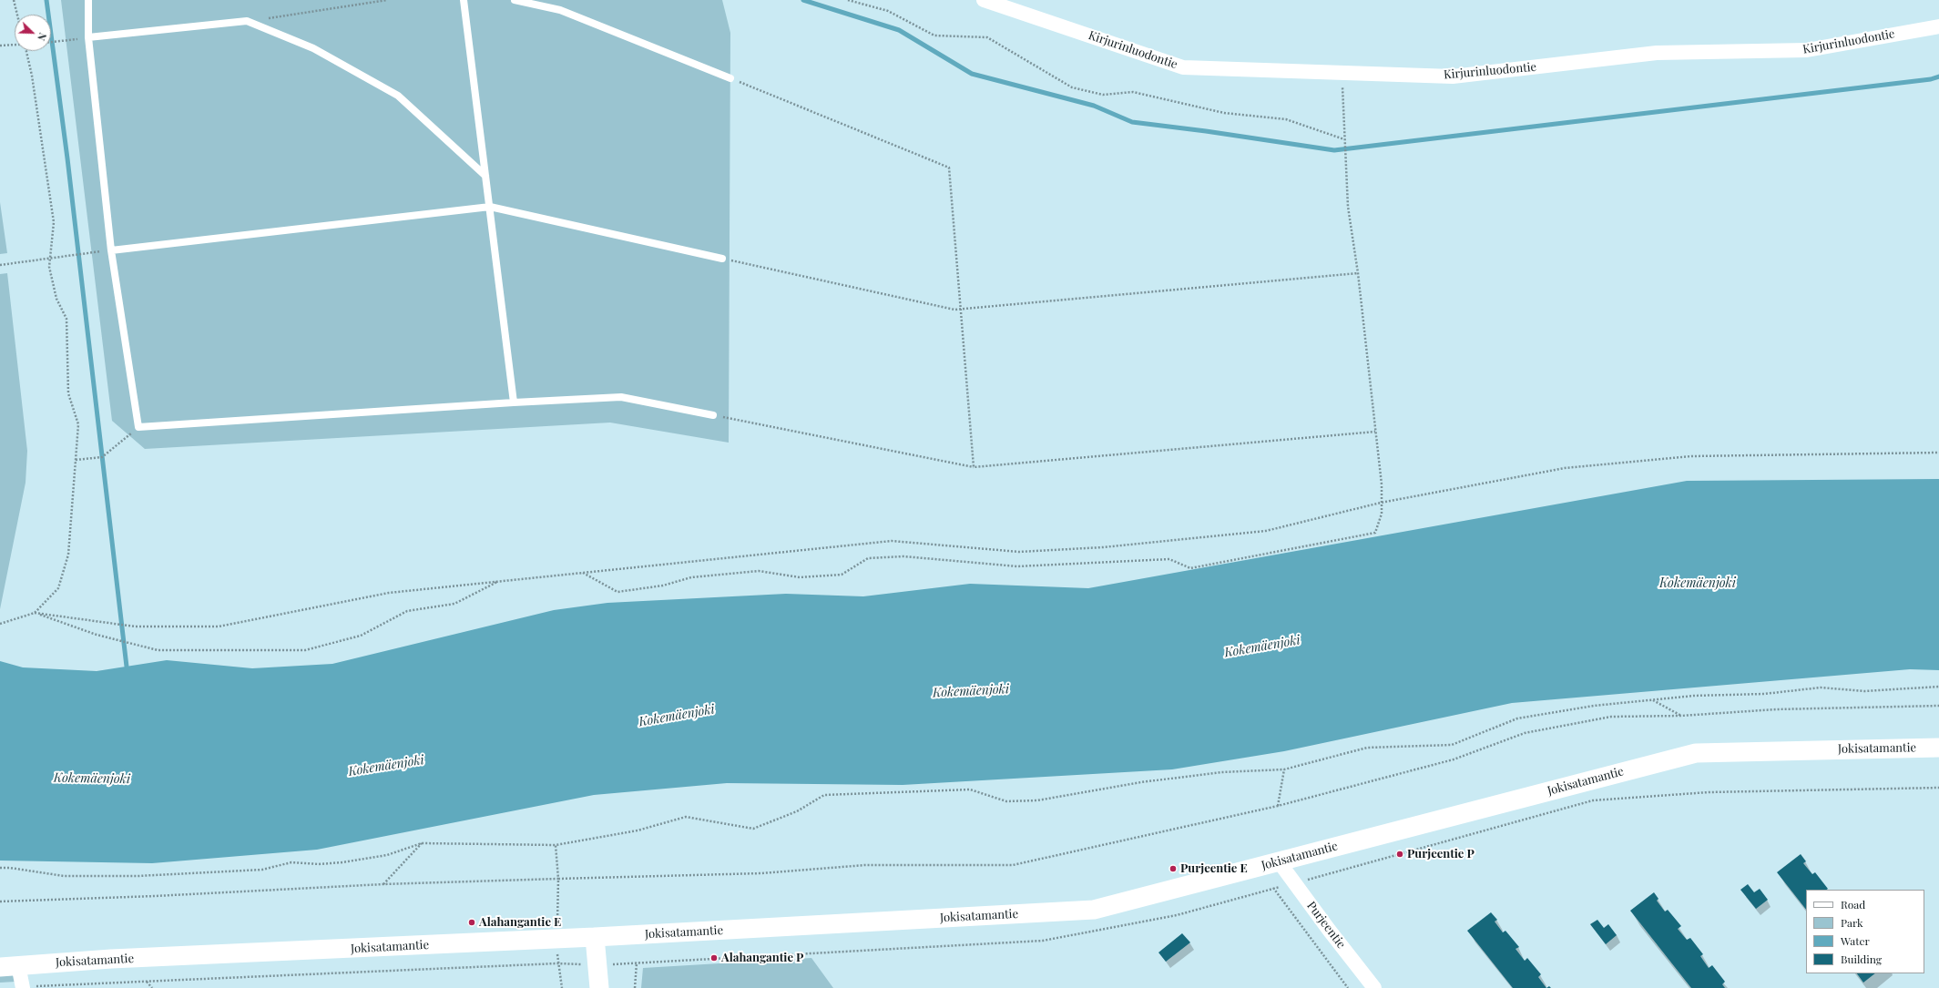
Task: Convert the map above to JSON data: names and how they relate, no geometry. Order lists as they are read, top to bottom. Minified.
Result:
{"streets":{"street":["Kirjurinluodontie","Jokisatamantie","Purjeentie"]},"crossings":[["Jokisatamantie","Purjeentie"]],"water":["Kokemäenjoki"],"places":["Purjeentie P","Purjeentie E","Alahangantie E","Alahangantie P"],"legend":["Road","Park","Water","Building"],"north":"bottom right"}
